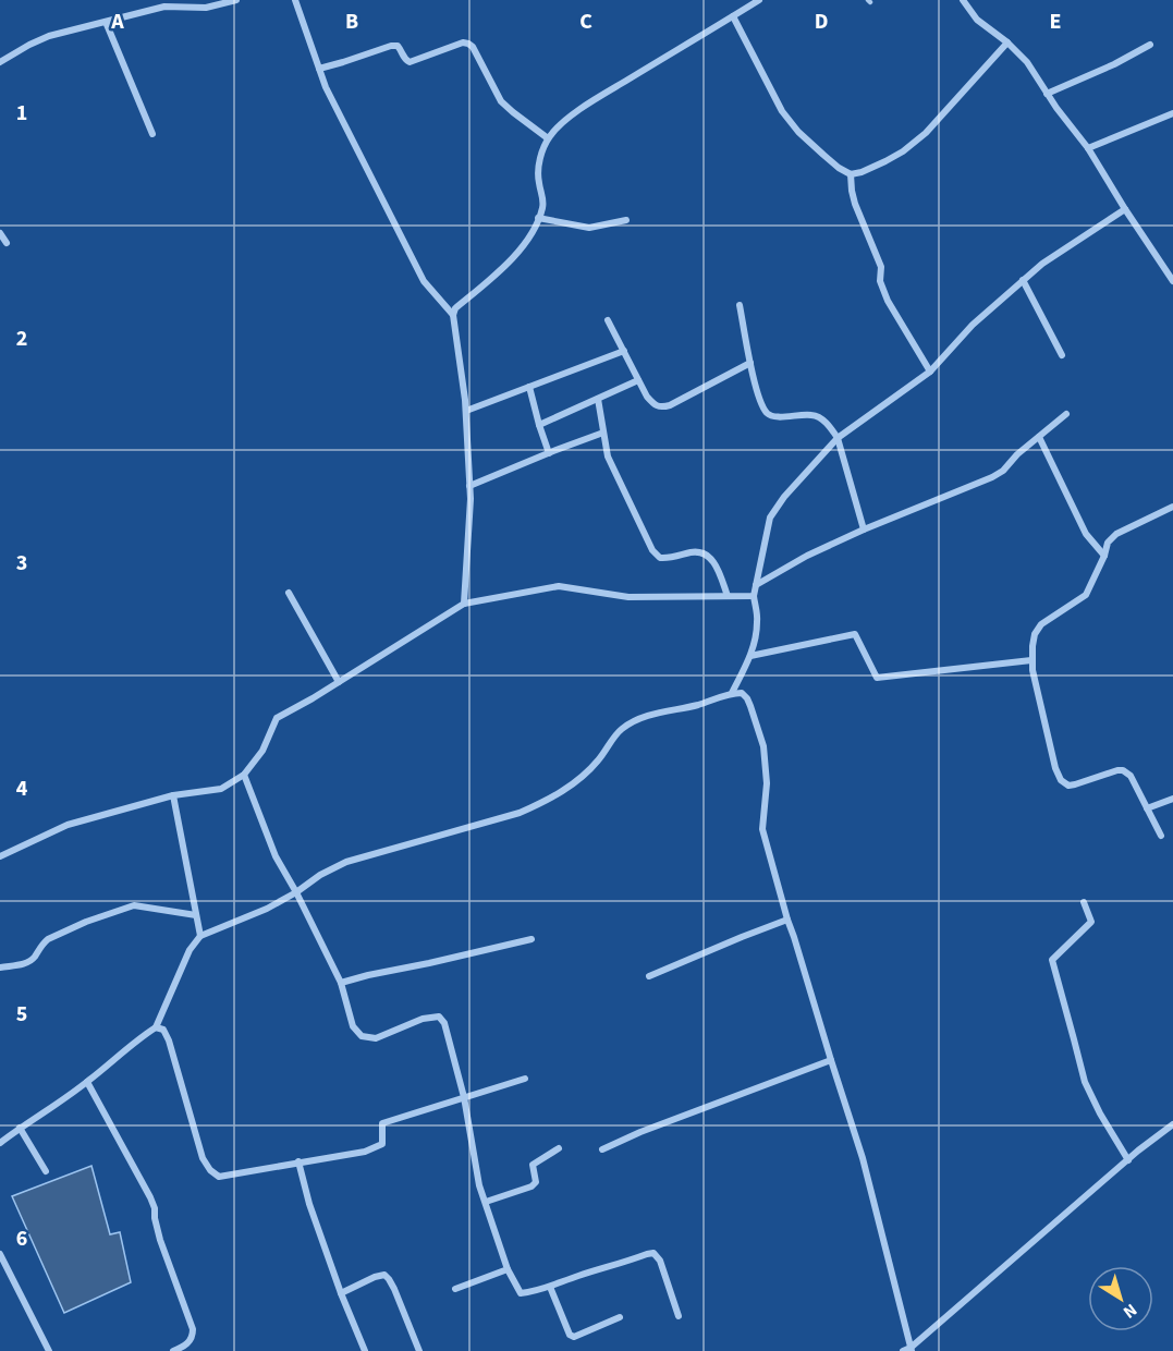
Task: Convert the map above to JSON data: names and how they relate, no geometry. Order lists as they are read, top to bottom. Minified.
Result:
{"north":"bottom right","grid":{"columns":["A","B","C","D","E"],"rows":["1","2","3","4","5","6"]}}
